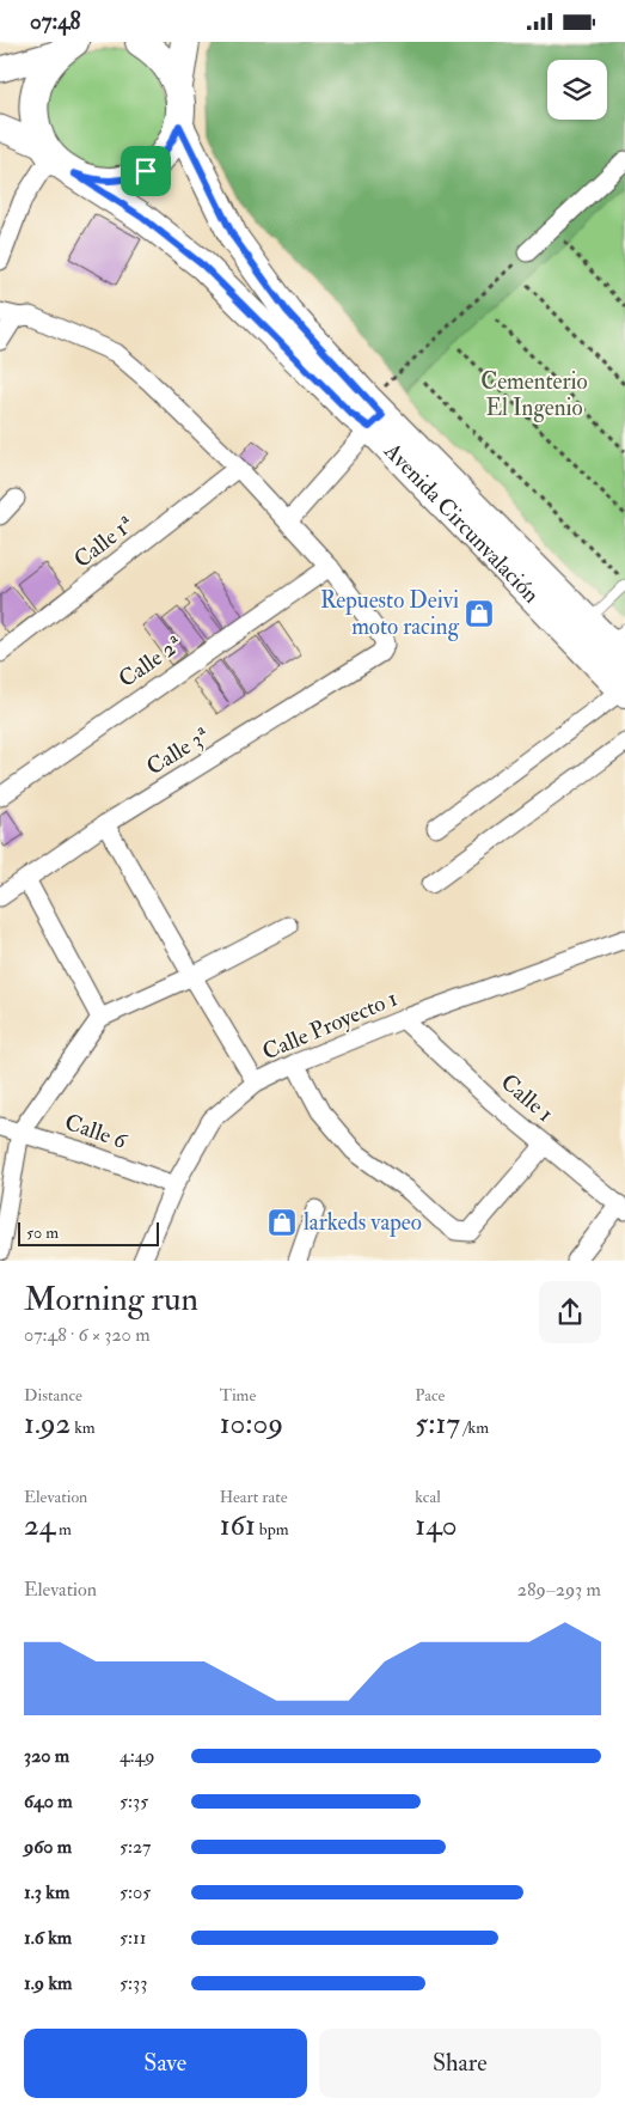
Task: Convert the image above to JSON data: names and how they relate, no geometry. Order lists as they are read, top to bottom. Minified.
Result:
{"streets":{"main road":["Avenida Circunvalación"],"street":["Calle 1ª","Calle 2ª","Calle 3ª","Calle Proyecto 1","Calle 1","Calle 6"]},"crossings":[["Calle 2ª","Calle 3ª"],["Calle Proyecto 1","Calle 1"],["Calle Proyecto 1","Calle 6"]],"parks":["Cementerio El Ingenio"],"places":{"shop":["Repuesto Deivi moto racing","larkeds vapeo"]},"scale_bar":"50 m","page":{"status":"07:48","scale":"50 m","heading":["Morning run","07:48 · 6 × 320 m"],"stats":[["Distance","1.92 km"],["Time","10:09"],["Pace","5:17 /km"],["Elevation","24 m"],["Heart rate","161 bpm"],["kcal","140"]],"chart":["Elevation","289–293 m"],"list":[{"name":"320 m","note":"4:49"},{"name":"640 m","note":"5:35"},{"name":"960 m","note":"5:27"},{"name":"1.3 km","note":"5:05"},{"name":"1.6 km","note":"5:11"},{"name":"1.9 km","note":"5:33"}],"buttons":["Save","Share"]}}
